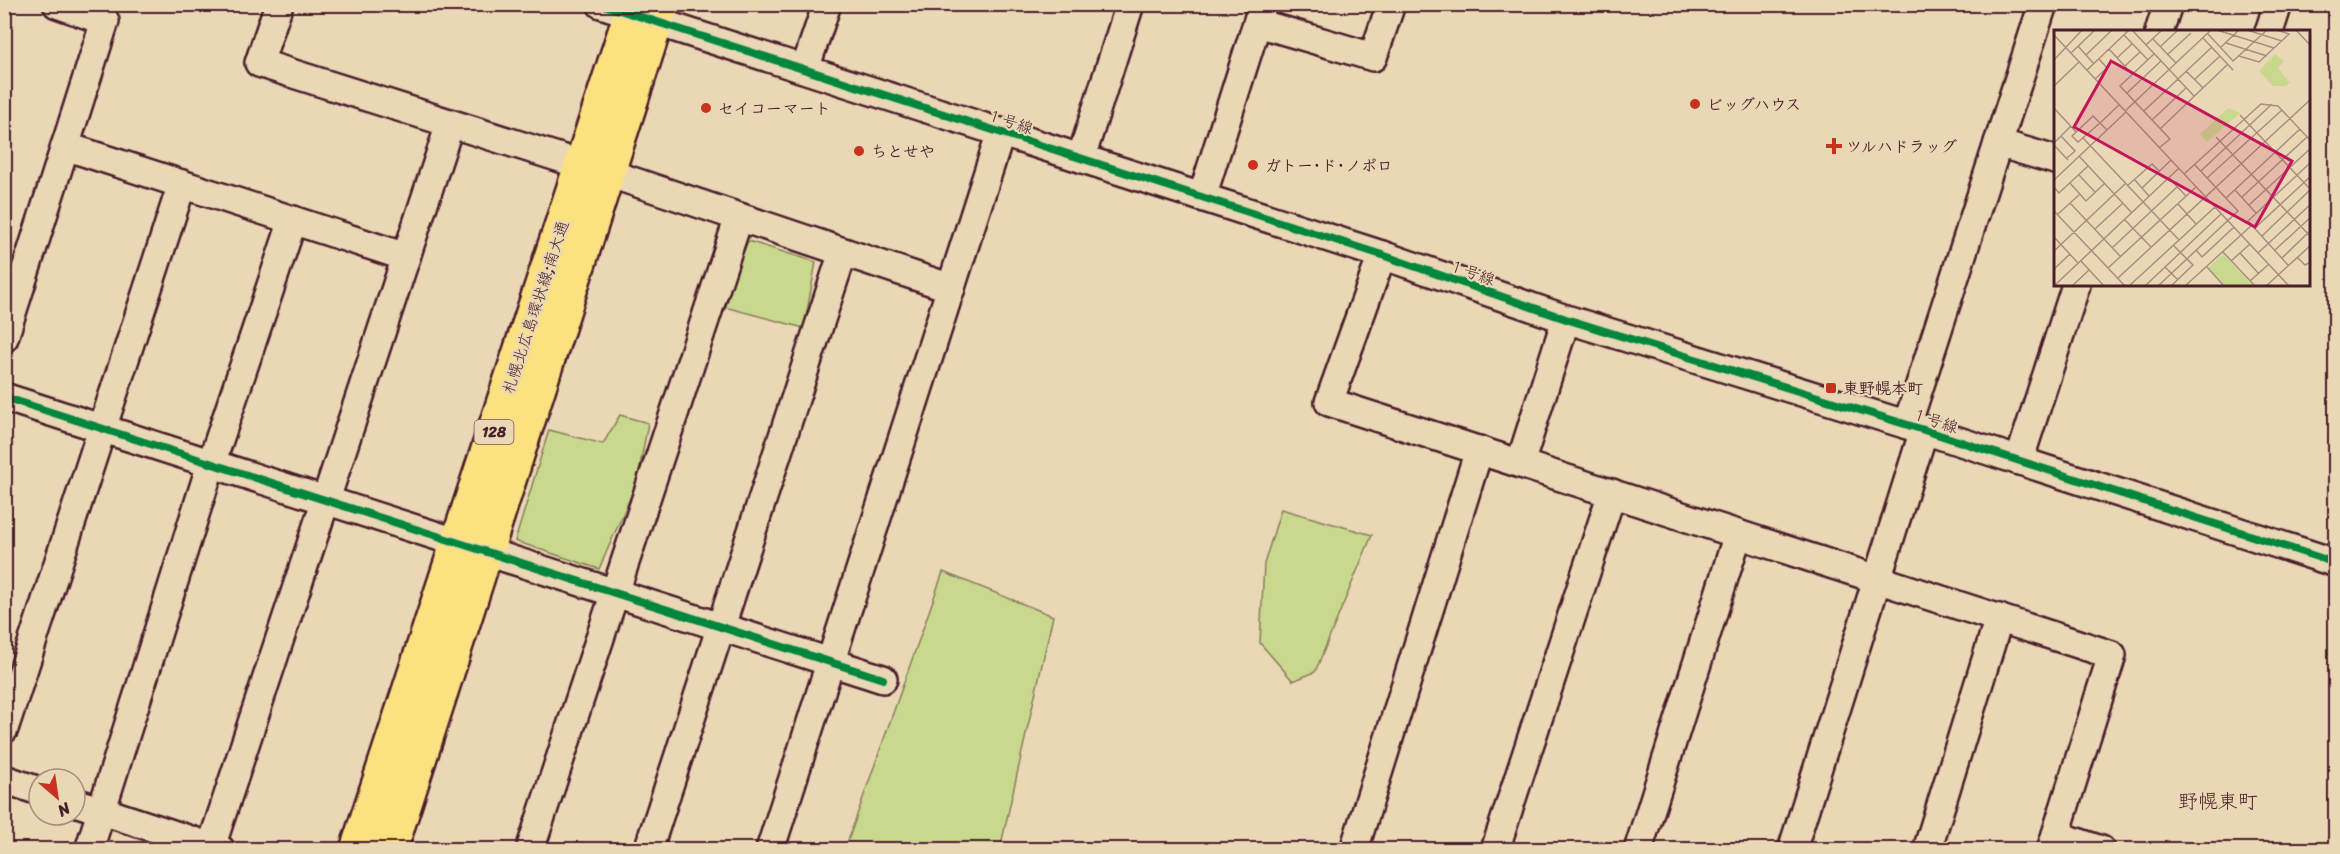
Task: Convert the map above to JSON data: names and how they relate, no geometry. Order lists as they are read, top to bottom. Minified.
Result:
{"streets":{"main road":["札幌北広島環状線;南大通","128"],"street":["１号線"]},"crossings":[["１号線","札幌北広島環状線;南大通"]],"districts":["野幌東町"],"places":{"other":["ビッグハウス","セイコーマート","ちとせや","ガトー･ド･ノポロ"],"health":["ツルハドラッグ"],"transit":["東野幌本町"]},"north":"bottom right"}
